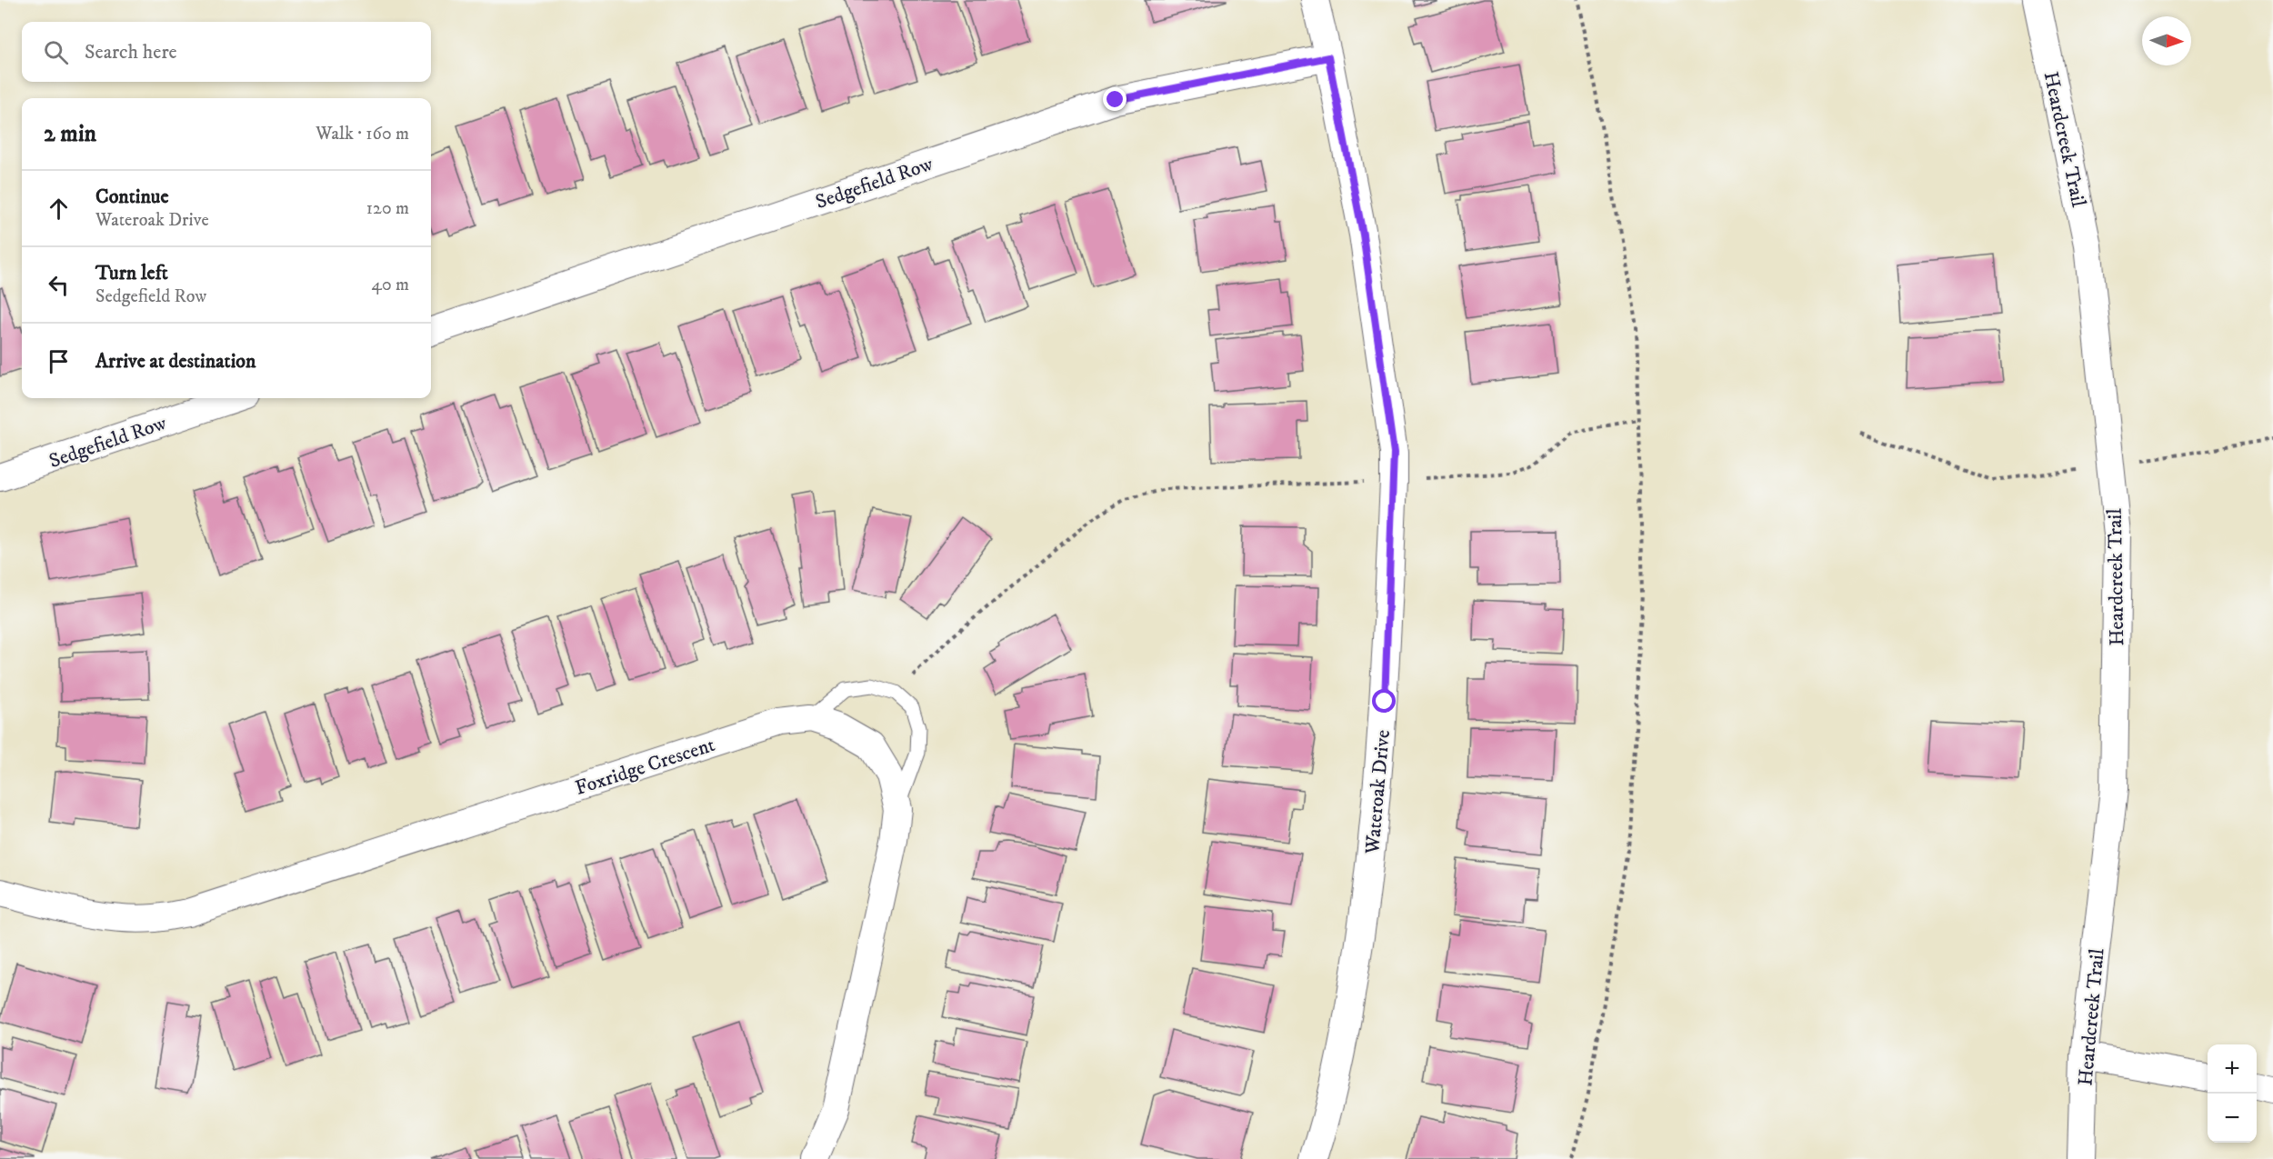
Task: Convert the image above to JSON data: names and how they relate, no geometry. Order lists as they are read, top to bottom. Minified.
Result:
{"streets":{"street":["Heardcreek Trail","Sedgefield Row","Foxridge Crescent","Wateroak Drive"]},"crossings":[["Sedgefield Row","Wateroak Drive"]],"north":"right","page":{"search":"Search here","heading":["2 min","Walk · 160 m"],"list":[["Continue","Wateroak Drive","120 m"],["Turn left","Sedgefield Row","40 m"],"Arrive at destination"],"map_buttons":["+","−"]}}
